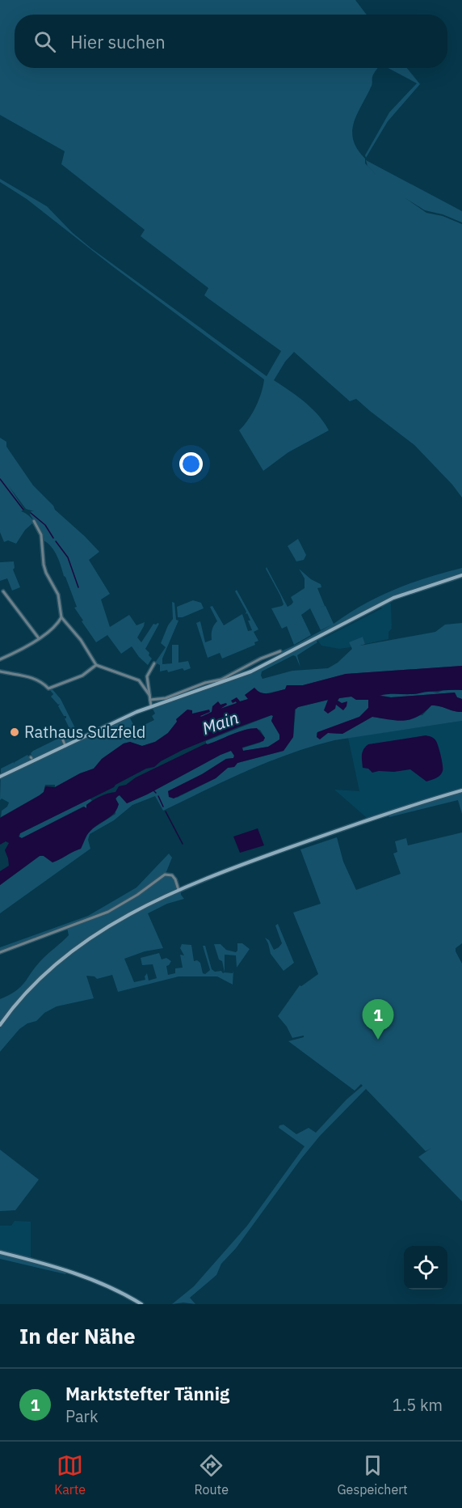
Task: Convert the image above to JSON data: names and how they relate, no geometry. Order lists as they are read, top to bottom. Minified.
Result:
{"water":["Main"],"places":["Rathaus Sulzfeld"],"page":{"search":"Hier suchen","pins":"1","heading":"In der Nähe","list":[{"mark":"1","name":"Marktstefter Tännig","note":"Park","value":"1.5 km"}],"nav":["Karte","Route","Gespeichert"]}}
